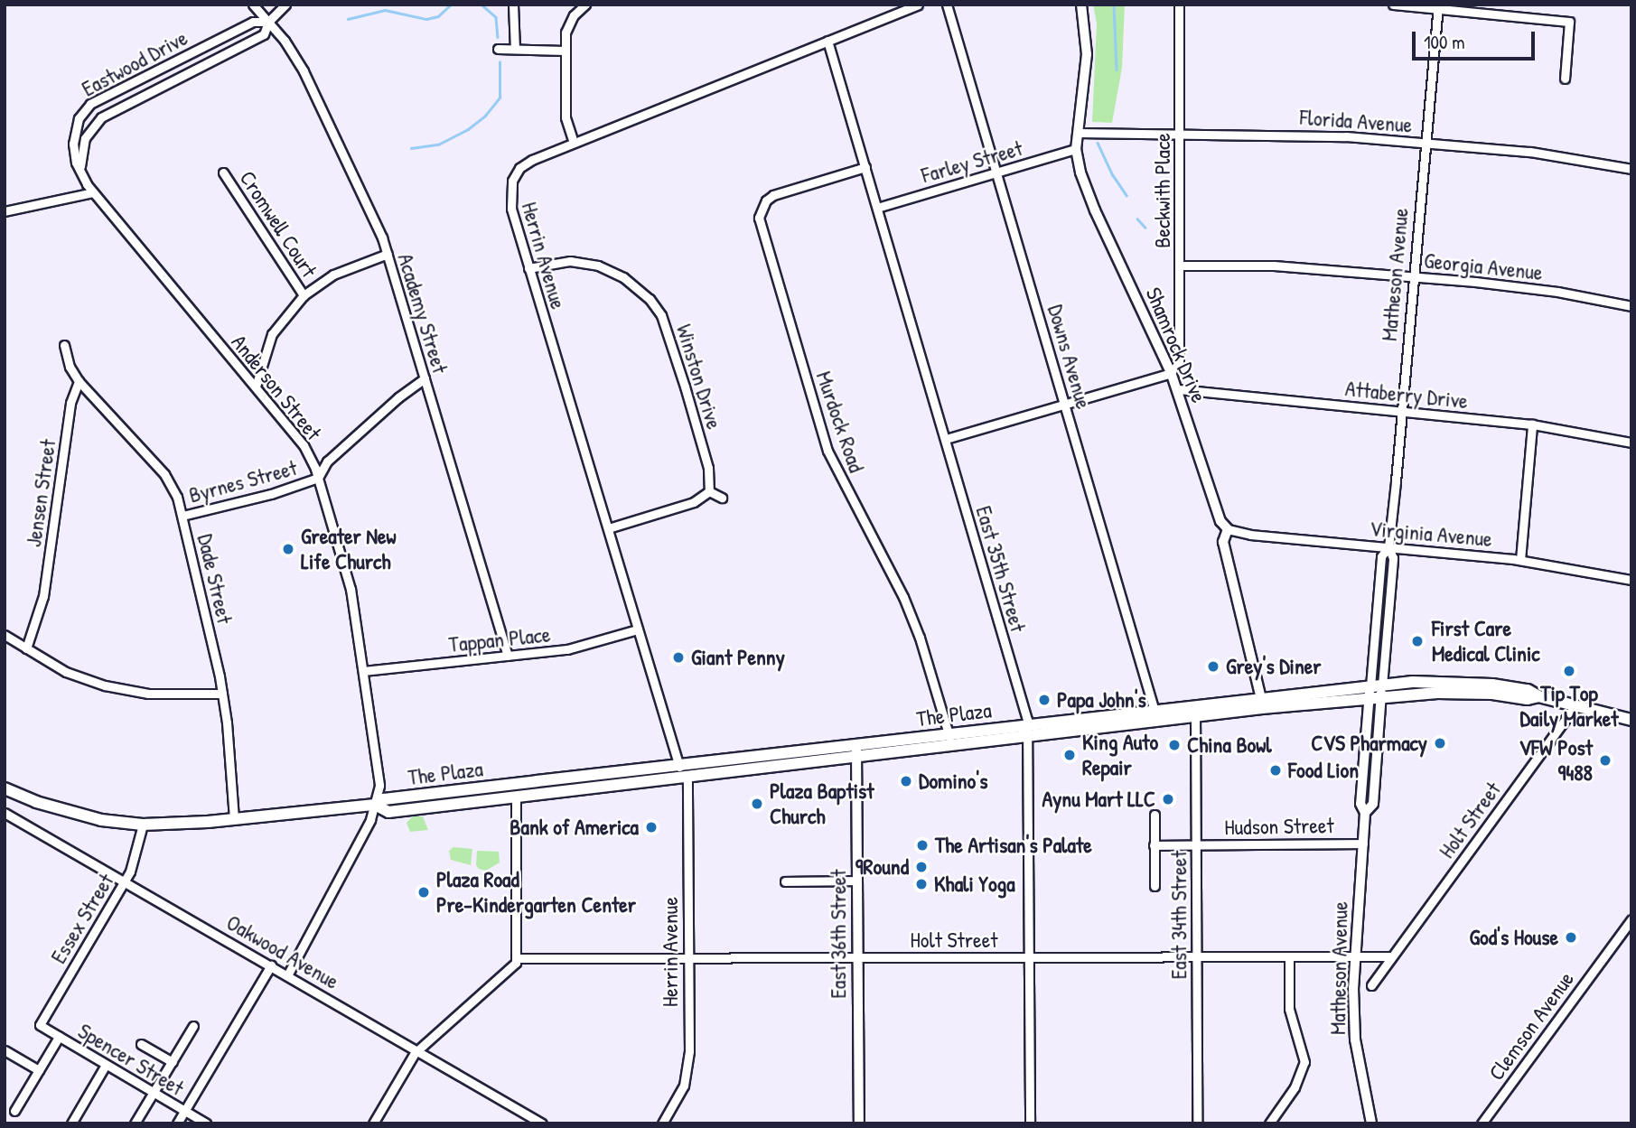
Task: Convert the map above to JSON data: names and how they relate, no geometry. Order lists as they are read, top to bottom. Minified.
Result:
{"streets":{"main road":["The Plaza"],"street":["Eastwood Drive","Florida Avenue","Farley Street","Beckwith Place","Cromwell Court","Herrin Avenue","Georgia Avenue","Matheson Avenue","Academy Street","Shamrock Drive","Downs Avenue","Winston Drive","Anderson Street","Attaberry Drive","Murdock Road","Byrnes Street","Jensen Street","Virginia Avenue","East 35th Street","Dade Street","Tappan Place","Holt Street","Hudson Street","East 34th Street","Essex Street","East 36th Street","Oakwood Avenue","Clemson Avenue","Spencer Street"]},"crossings":[["Eastwood Drive","Academy Street"],["Eastwood Drive","Anderson Street"],["Florida Avenue","Beckwith Place"],["Florida Avenue","Matheson Avenue"],["Florida Avenue","Shamrock Drive"],["Farley Street","Shamrock Drive"],["Farley Street","Downs Avenue"],["Farley Street","East 35th Street"],["Beckwith Place","Georgia Avenue"],["Beckwith Place","Shamrock Drive"],["Herrin Avenue","Winston Drive"],["Herrin Avenue","East 35th Street"],["Herrin Avenue","Tappan Place"],["Herrin Avenue","The Plaza"],["Herrin Avenue","Holt Street"],["Georgia Avenue","Matheson Avenue"],["Matheson Avenue","Attaberry Drive"],["Matheson Avenue","Virginia Avenue"],["Matheson Avenue","The Plaza"],["Matheson Avenue","Holt Street"],["Matheson Avenue","Hudson Street"],["Academy Street","Byrnes Street"],["Academy Street","Tappan Place"],["Shamrock Drive","Attaberry Drive"],["Shamrock Drive","Virginia Avenue"],["Shamrock Drive","The Plaza"],["Downs Avenue","The Plaza"],["Anderson Street","Byrnes Street"],["Anderson Street","Tappan Place"],["Anderson Street","The Plaza"],["Anderson Street","Oakwood Avenue"],["Murdock Road","East 35th Street"],["Murdock Road","The Plaza"],["Byrnes Street","Dade Street"],["Jensen Street","Dade Street"],["East 35th Street","The Plaza"],["East 35th Street","Holt Street"],["Dade Street","The Plaza"],["The Plaza","Holt Street"],["The Plaza","East 34th Street"],["The Plaza","Essex Street"],["The Plaza","East 36th Street"],["Holt Street","East 34th Street"],["Holt Street","East 36th Street"],["Hudson Street","East 34th Street"],["Essex Street","Oakwood Avenue"],["Essex Street","Spencer Street"]],"places":["Greater New Life Church","First Care Medical Clinic","Giant Penny","Grey's Diner","Tip Top Daily Market","Papa John's","CVS Pharmacy","China Bowl","King Auto Repair","VFW Post 9488","Food Lion","Domino's","Aynu Mart LLC","Plaza Baptist Church","Bank of America","The Artisan's Palate","9Round","Khali Yoga","Plaza Road Pre-Kindergarten Center","God's House"],"scale_bar":"100 m"}
